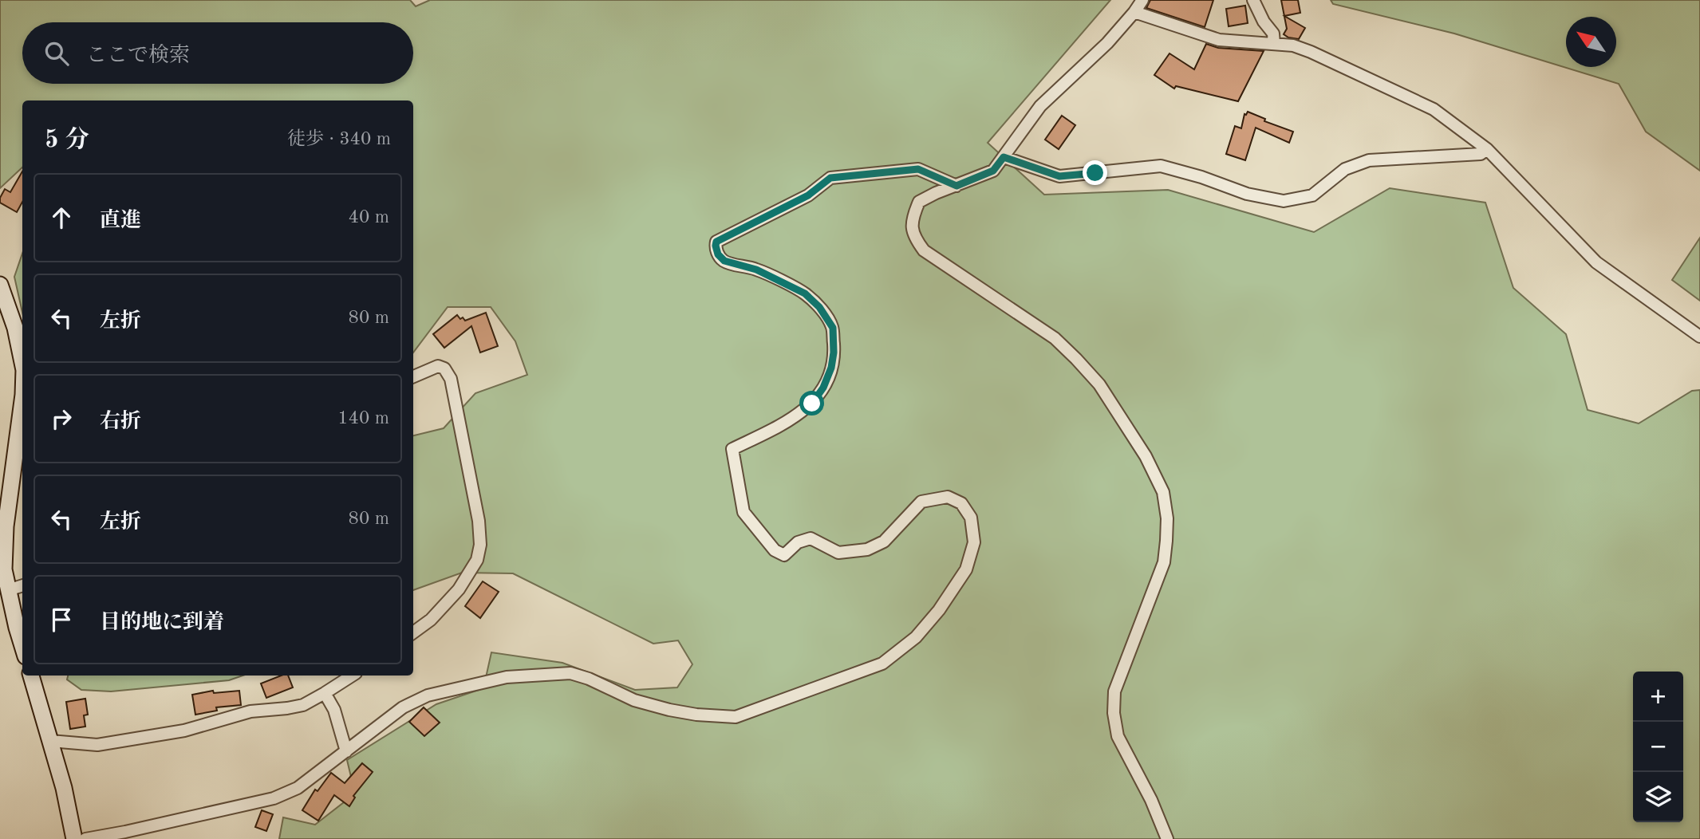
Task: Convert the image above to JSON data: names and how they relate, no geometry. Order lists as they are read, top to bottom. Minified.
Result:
{"north":"top left","page":{"search":"ここで検索","heading":["5 分","徒歩 · 340 m"],"list":[["直進","40 m"],["左折","80 m"],["右折","140 m"],["左折","80 m"],"目的地に到着"],"map_buttons":["+","−"]}}
